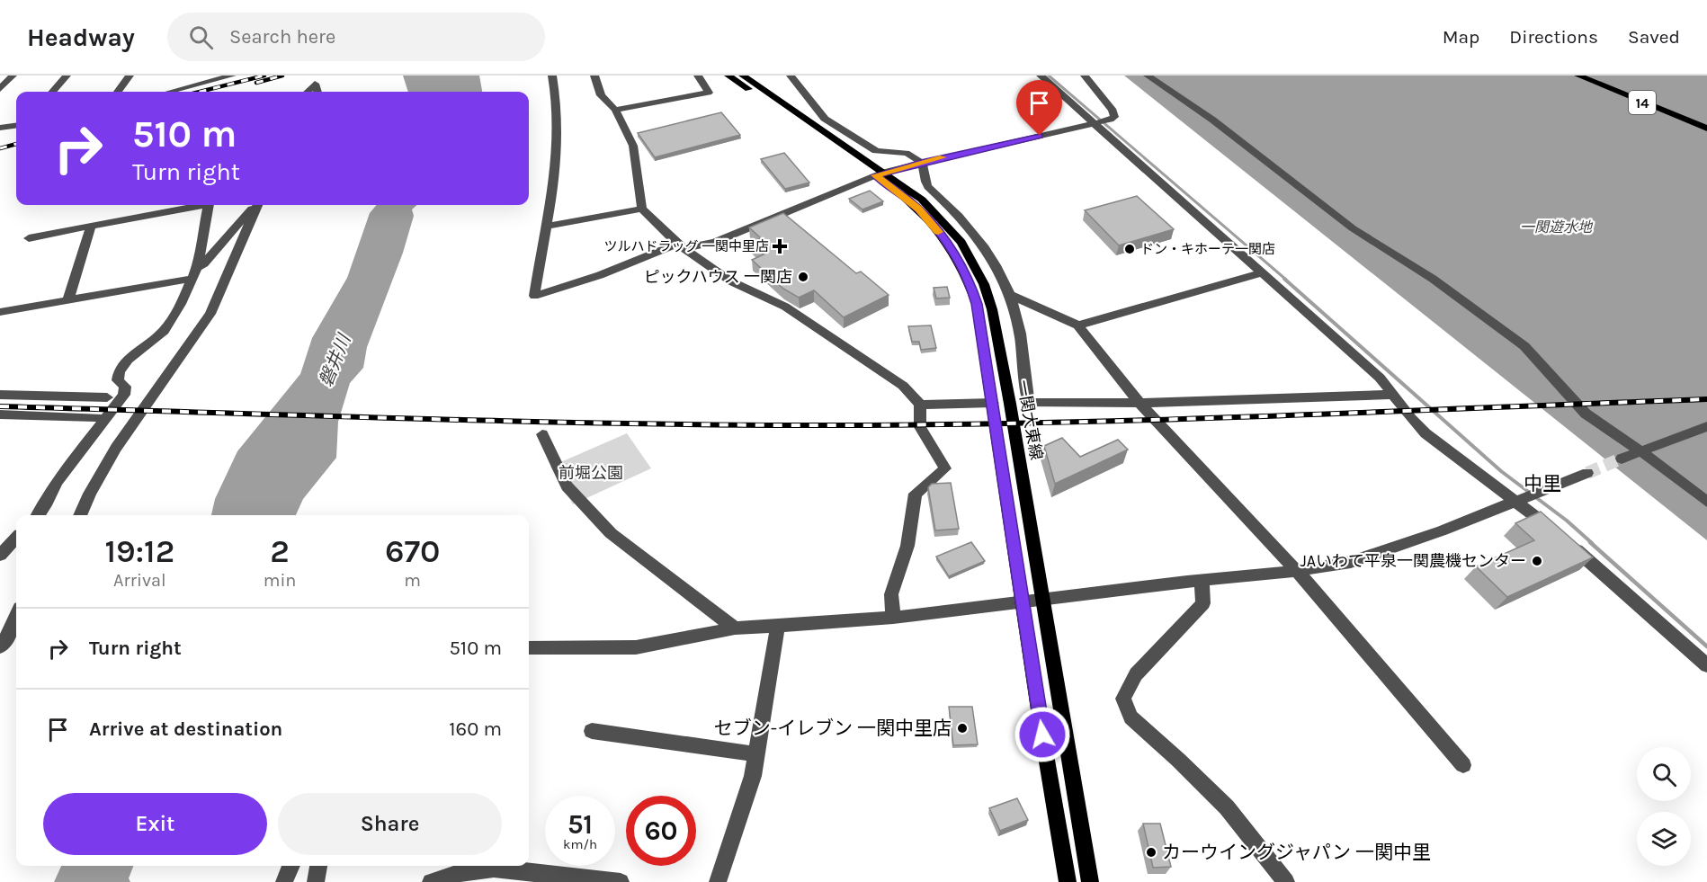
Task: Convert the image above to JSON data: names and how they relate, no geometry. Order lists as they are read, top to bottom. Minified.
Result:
{"streets":{"main road":["14","一関大東線"]},"districts":["中里"],"water":["一関遊水地","磐井川"],"parks":["前堀公園"],"places":{"health":["ツルハドラッグ 一関中里店"],"other":["ドン・キホーテ一関店","ピックハウス 一関店","JAいわて平泉一関農機センター","セブン-イレブン 一関中里店","カーウイングジャパン 一関中里"]},"page":{"header":"Headway","search":"Search here","nav":["Map","Directions","Saved"],"turn":["510 m","Turn right"],"eta":["19:12","Arrival","2","min","670","m"],"list":[{"name":"Turn right","value":"510 m"},{"name":"Arrive at destination","value":"160 m"}],"buttons":["Exit","Share"],"speed":"51 km/h","limit":"60"}}
